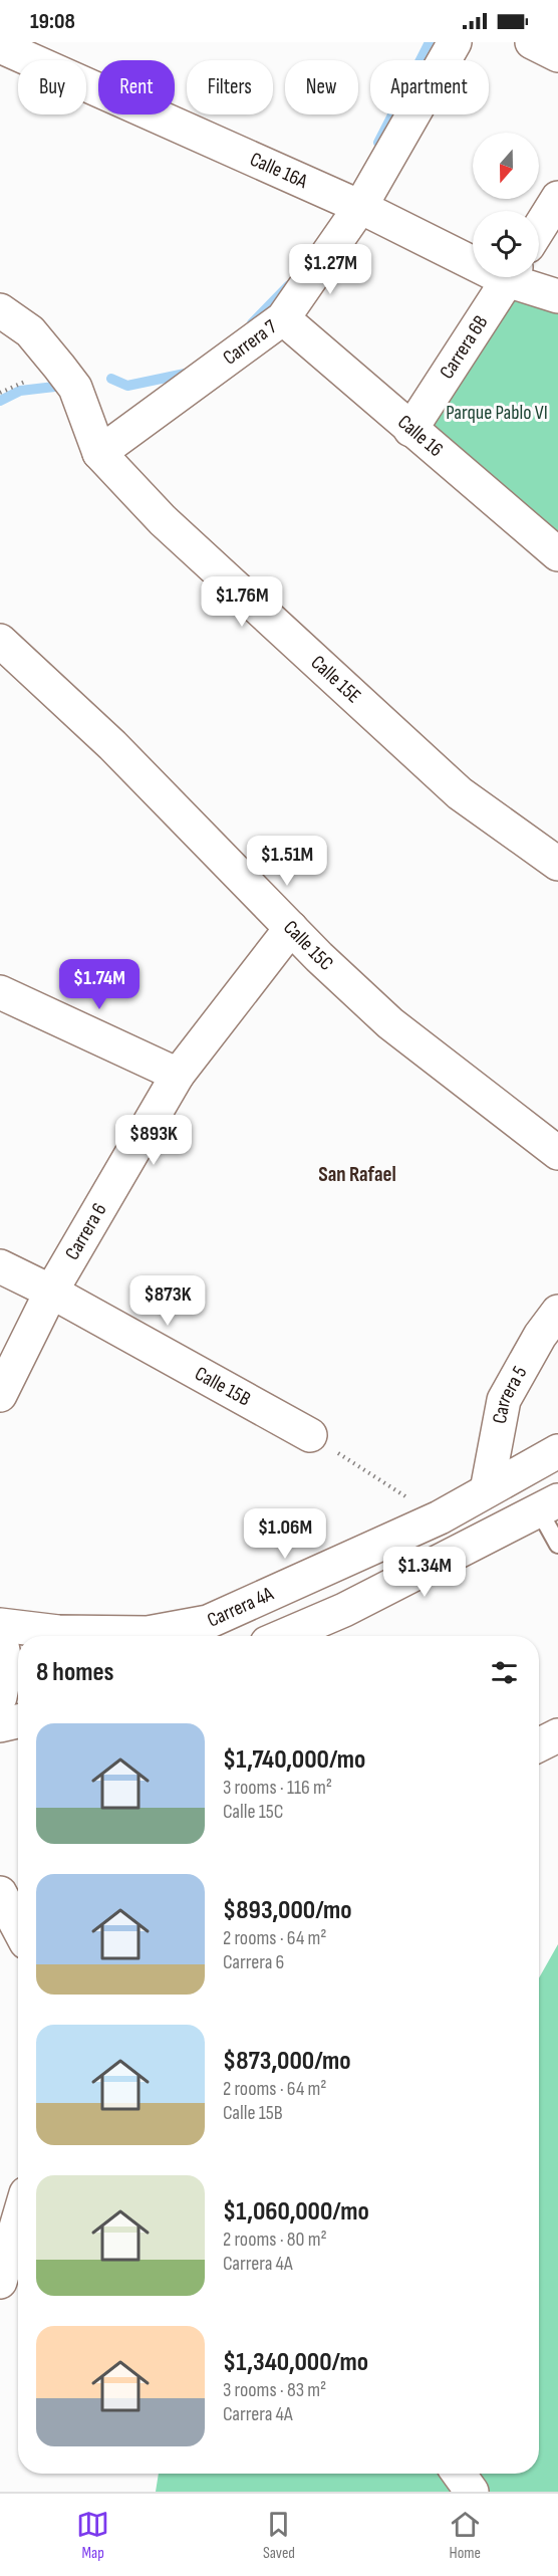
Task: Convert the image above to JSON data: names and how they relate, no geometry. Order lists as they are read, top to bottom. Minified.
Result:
{"streets":{"street":["Calle 16A","Carrera 7","Carrera 6B","Calle 16","Calle 15E","Calle 15C","Carrera 6","Calle 15B","Carrera 5","Carrera 4A"]},"crossings":[["Calle 16A","Carrera 7"],["Carrera 7","Calle 16"],["Carrera 7","Calle 15E"],["Carrera 6B","Calle 16"],["Calle 15C","Carrera 6"],["Carrera 6","Calle 15B"],["Carrera 5","Carrera 4A"]],"districts":["San Rafael"],"parks":["Parque Pablo VI"],"north":"bottom","page":{"status":"19:08","chip":["Buy","Rent","Filters","New","Apartment"],"price":["$1.27M","$1.76M","$1.51M","$1.74M","$893K","$873K","$1.06M","$1.34M"],"heading":"8 homes","list":[{"name":"$1,740,000/mo","note":"3 rooms · 116 m² · Calle 15C"},{"name":"$893,000/mo","note":"2 rooms · 64 m² · Carrera 6"},{"name":"$873,000/mo","note":"2 rooms · 64 m² · Calle 15B"},{"name":"$1,060,000/mo","note":"2 rooms · 80 m² · Carrera 4A"},{"name":"$1,340,000/mo","note":"3 rooms · 83 m² · Carrera 4A"}],"tabs":["Map","Saved","Home"]}}
